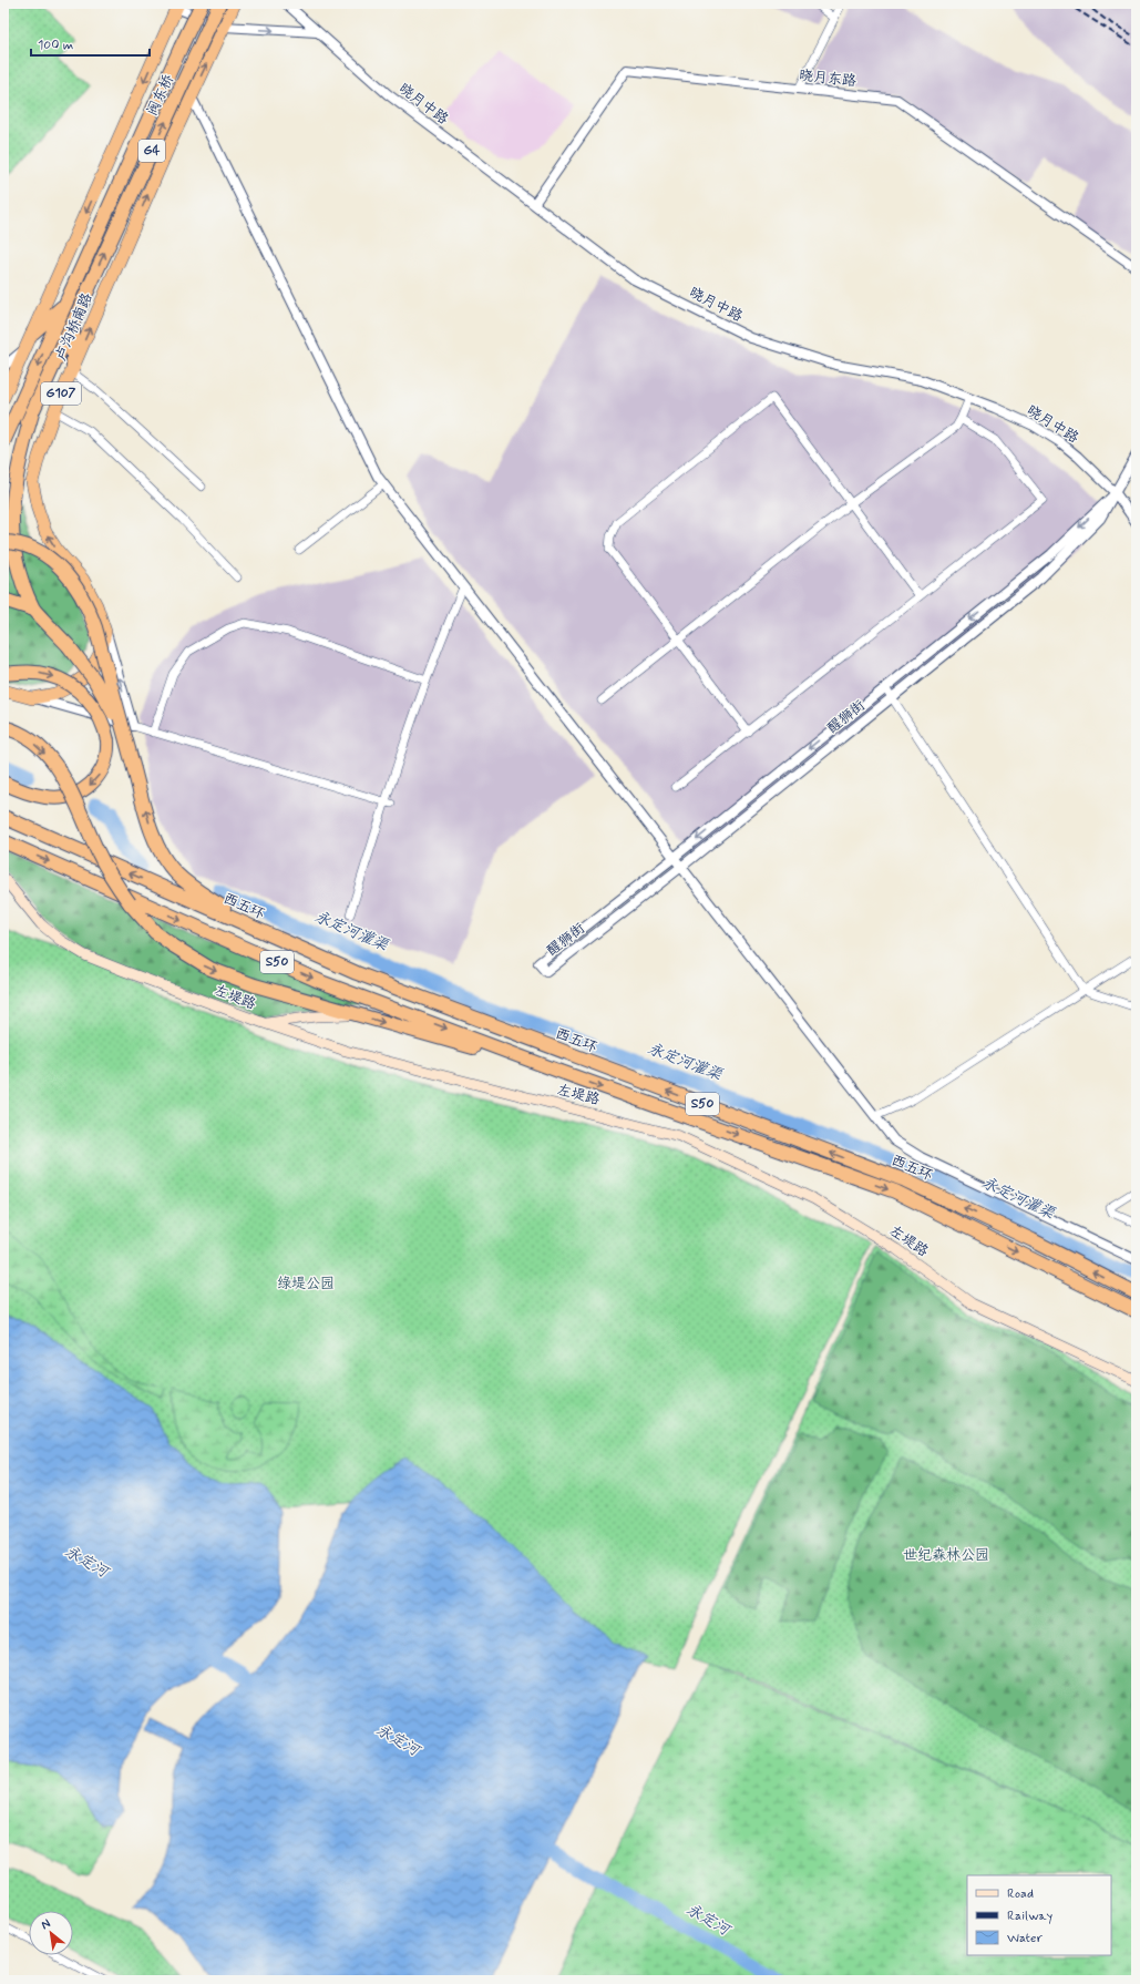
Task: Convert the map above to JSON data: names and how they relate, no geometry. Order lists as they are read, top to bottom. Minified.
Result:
{"streets":{"highway":["阀东桥","G4","卢沟桥南路","G107","西五环","S50"],"main road":["左堤路"],"street":["晓月东路","晓月中路","醒狮街"]},"crossings":[["晓月东路","晓月中路"],["阀东桥","G4"],["晓月中路","醒狮街"]],"water":["永定河灌渠","永定河"],"parks":["绿堤公园","世纪森林公园"],"legend":["Road","Railway","Water"],"scale_bar":"100 m","north":"top left"}
